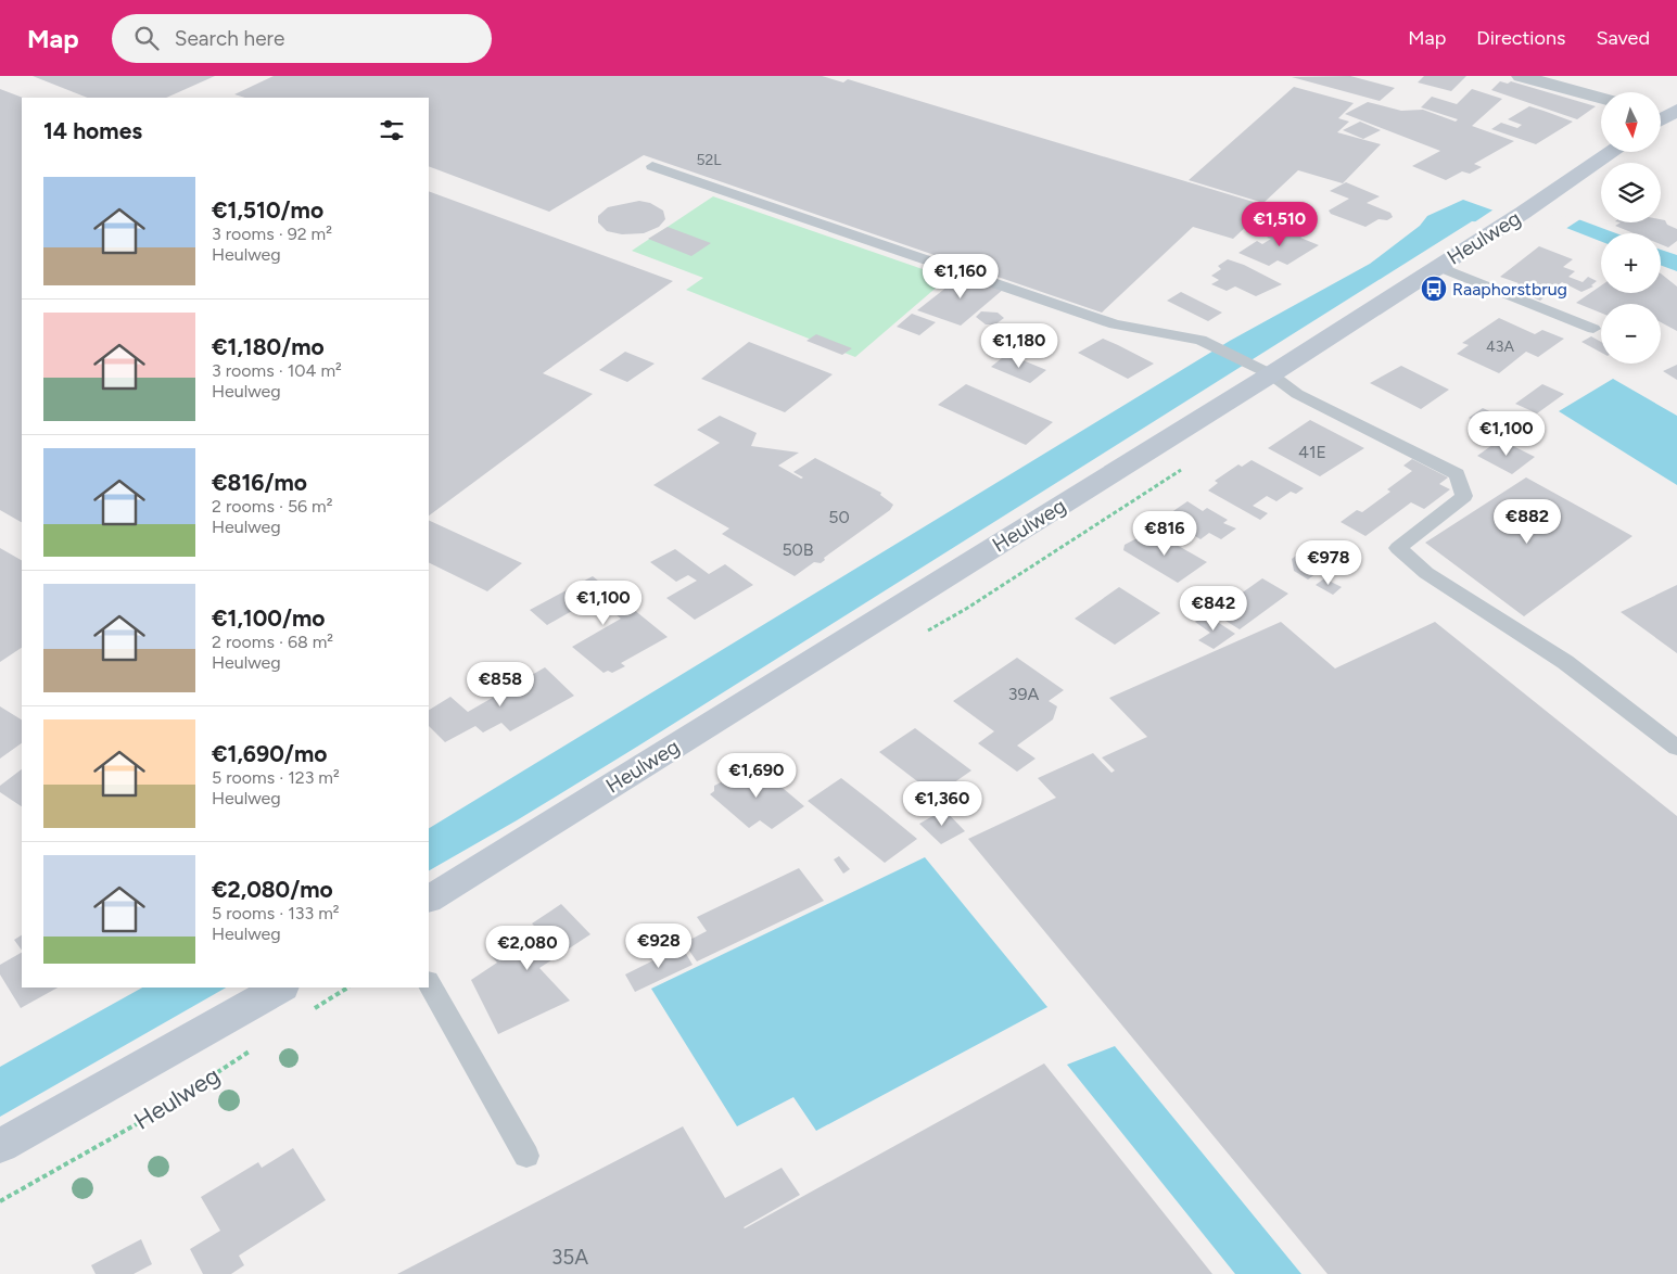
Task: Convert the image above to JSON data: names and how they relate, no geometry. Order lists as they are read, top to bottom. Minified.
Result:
{"streets":{"main road":["Heulweg"]},"places":{"bus stop":["Raaphorstbrug"]},"house_numbers":["52L","43A","41E","50","50B","39A","35A"],"north":"bottom","page":{"header":"Map","search":"Search here","nav":["Map","Directions","Saved"],"map_buttons":["+","−"],"heading":"14 homes","list":[{"name":"€1,510/mo","note":"3 rooms · 92 m² · Heulweg"},{"name":"€1,180/mo","note":"3 rooms · 104 m² · Heulweg"},{"name":"€816/mo","note":"2 rooms · 56 m² · Heulweg"},{"name":"€1,100/mo","note":"2 rooms · 68 m² · Heulweg"},{"name":"€1,690/mo","note":"5 rooms · 123 m² · Heulweg"},{"name":"€2,080/mo","note":"5 rooms · 133 m² · Heulweg"}],"price":["€1,510","€1,160","€1,180","€1,100","€882","€816","€978","€1,100","€842","€858","€1,690","€1,360","€928","€2,080"]}}
